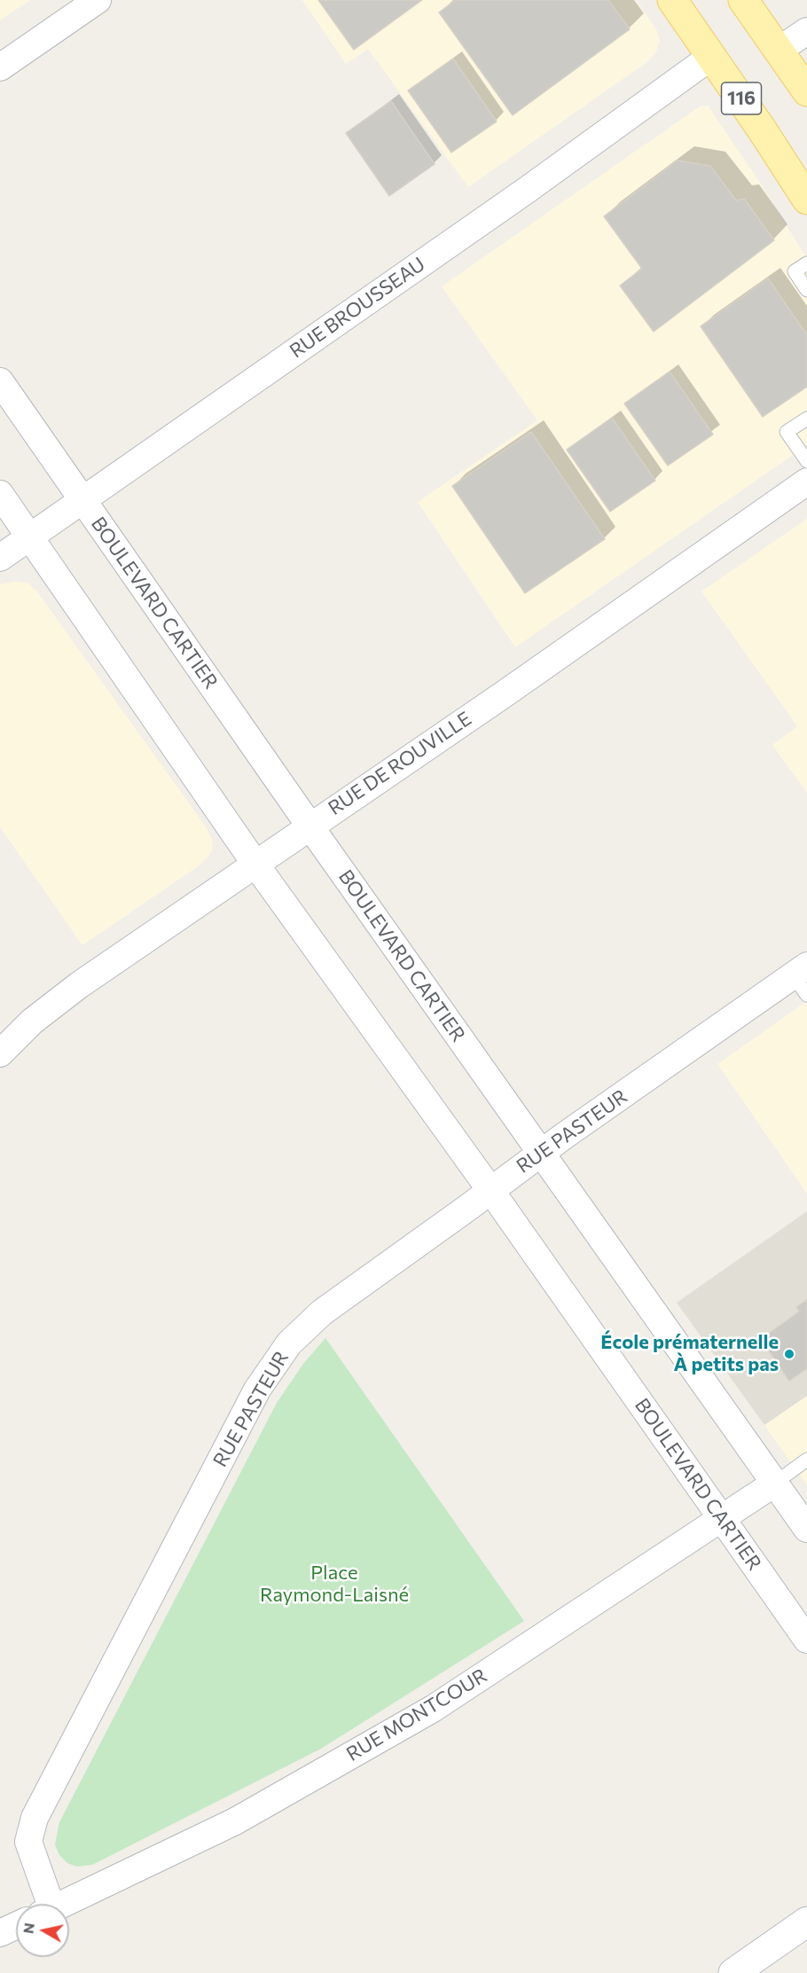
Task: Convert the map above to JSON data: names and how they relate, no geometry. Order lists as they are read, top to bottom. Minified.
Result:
{"streets":{"main road":["116"],"street":["RUE BROUSSEAU","BOULEVARD CARTIER","RUE DE ROUVILLE","RUE PASTEUR","RUE MONTCOUR"]},"crossings":[["116","RUE BROUSSEAU"],["RUE BROUSSEAU","BOULEVARD CARTIER"],["BOULEVARD CARTIER","RUE DE ROUVILLE"],["BOULEVARD CARTIER","RUE PASTEUR"],["BOULEVARD CARTIER","RUE MONTCOUR"]],"parks":["Place Raymond-Laisné"],"places":["École prématernelle À petits pas"],"north":"left"}
